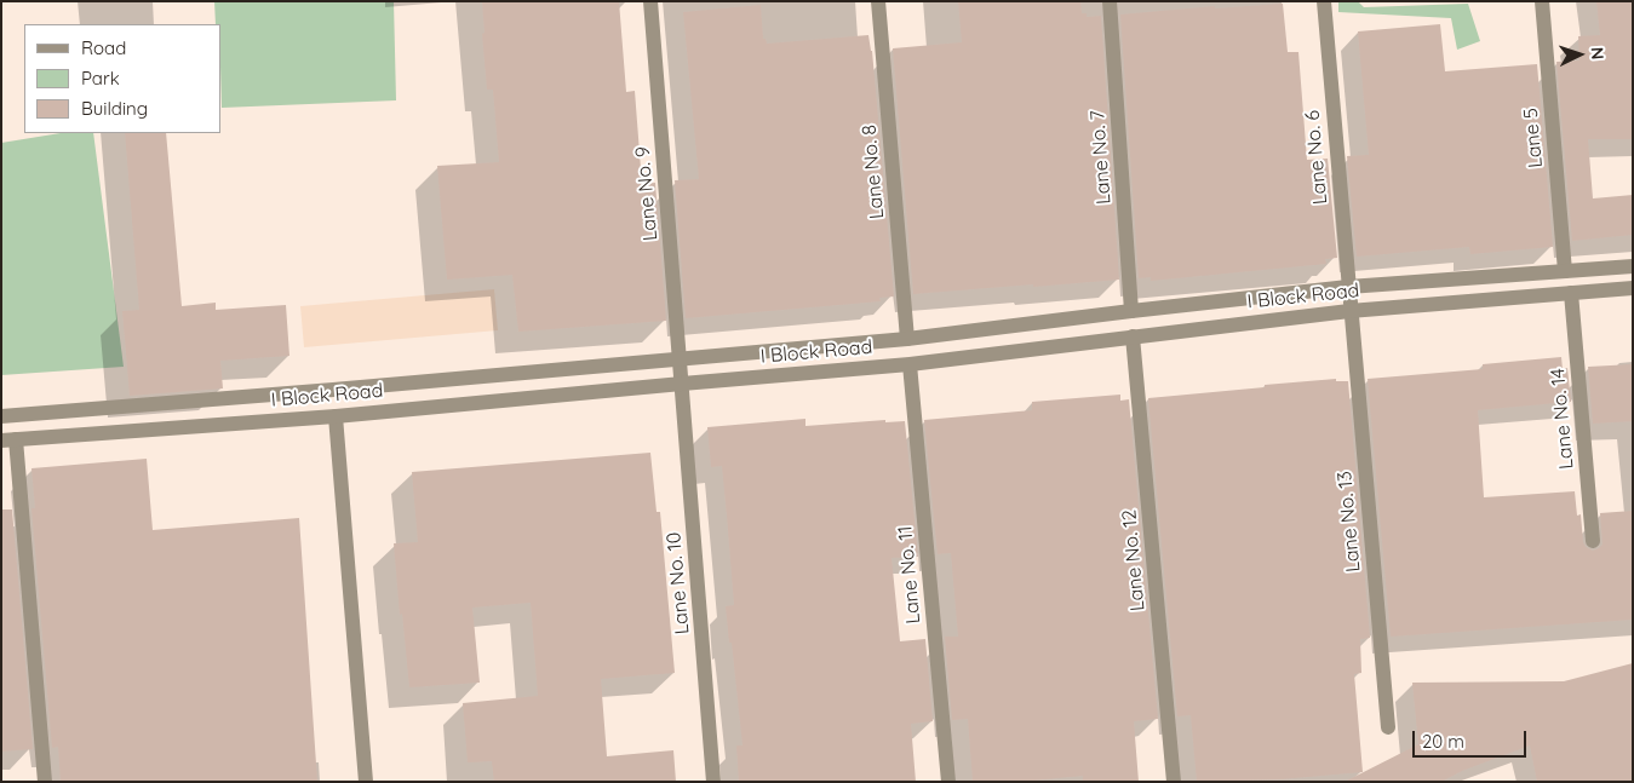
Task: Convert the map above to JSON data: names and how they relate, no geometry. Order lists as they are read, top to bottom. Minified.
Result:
{"streets":{"street":["Lane 5","Lane No. 7","Lane No. 6","Lane No. 8","Lane No. 9","I Block Road","Lane No. 14","Lane No. 13","Lane No. 12","Lane No. 11","Lane No. 10"]},"crossings":[["Lane 5","I Block Road"],["Lane No. 7","I Block Road"],["Lane No. 6","I Block Road"],["Lane No. 6","Lane No. 13"],["Lane No. 8","I Block Road"],["Lane No. 9","I Block Road"],["Lane No. 9","Lane No. 10"],["I Block Road","Lane No. 14"],["I Block Road","Lane No. 13"],["I Block Road","Lane No. 12"],["I Block Road","Lane No. 11"],["I Block Road","Lane No. 10"]],"legend":["Road","Park","Building"],"scale_bar":"20 m","north":"right"}
